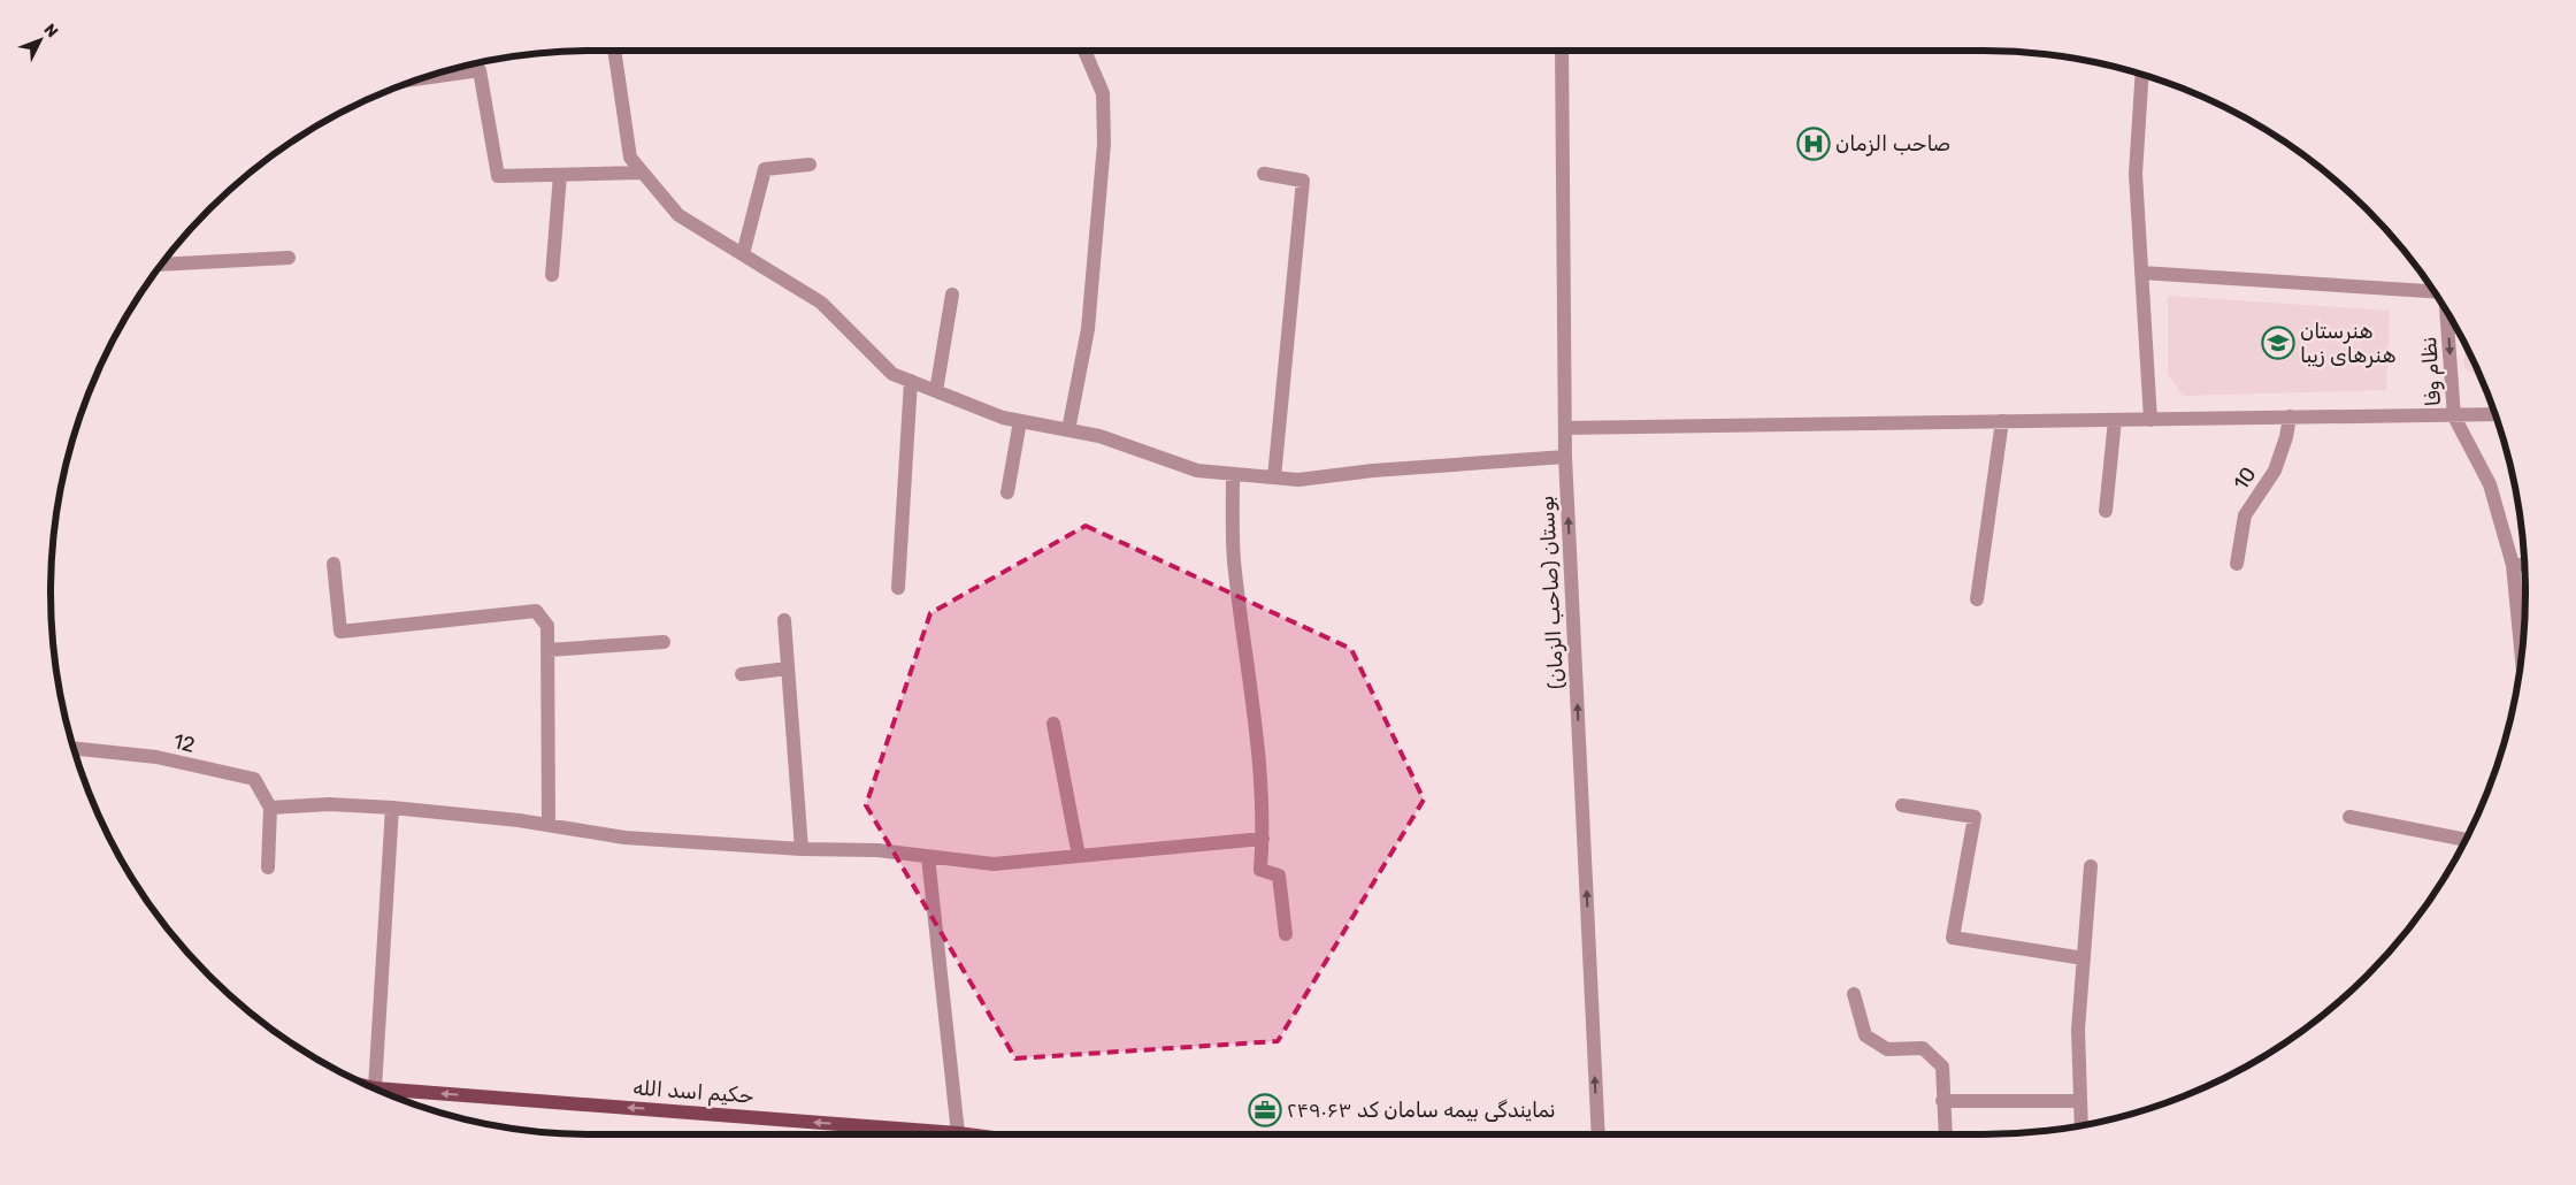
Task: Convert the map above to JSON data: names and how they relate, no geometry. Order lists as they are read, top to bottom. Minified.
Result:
{"streets":{"main road":["حکیم اسد الله"],"street":["نظام وفا","10","بوستان (صاحب الزمان)","12"]},"one_way":["نظام وفا","بوستان (صاحب الزمان)","حکیم اسد الله"],"places":{"hospital":["صاحب الزمان"],"school or university":["هنرستان هنرهای زیبا"],"office":["نمایندگی بیمه سامان کد ۲۴۹۰۶۳"]},"north":"top right"}
